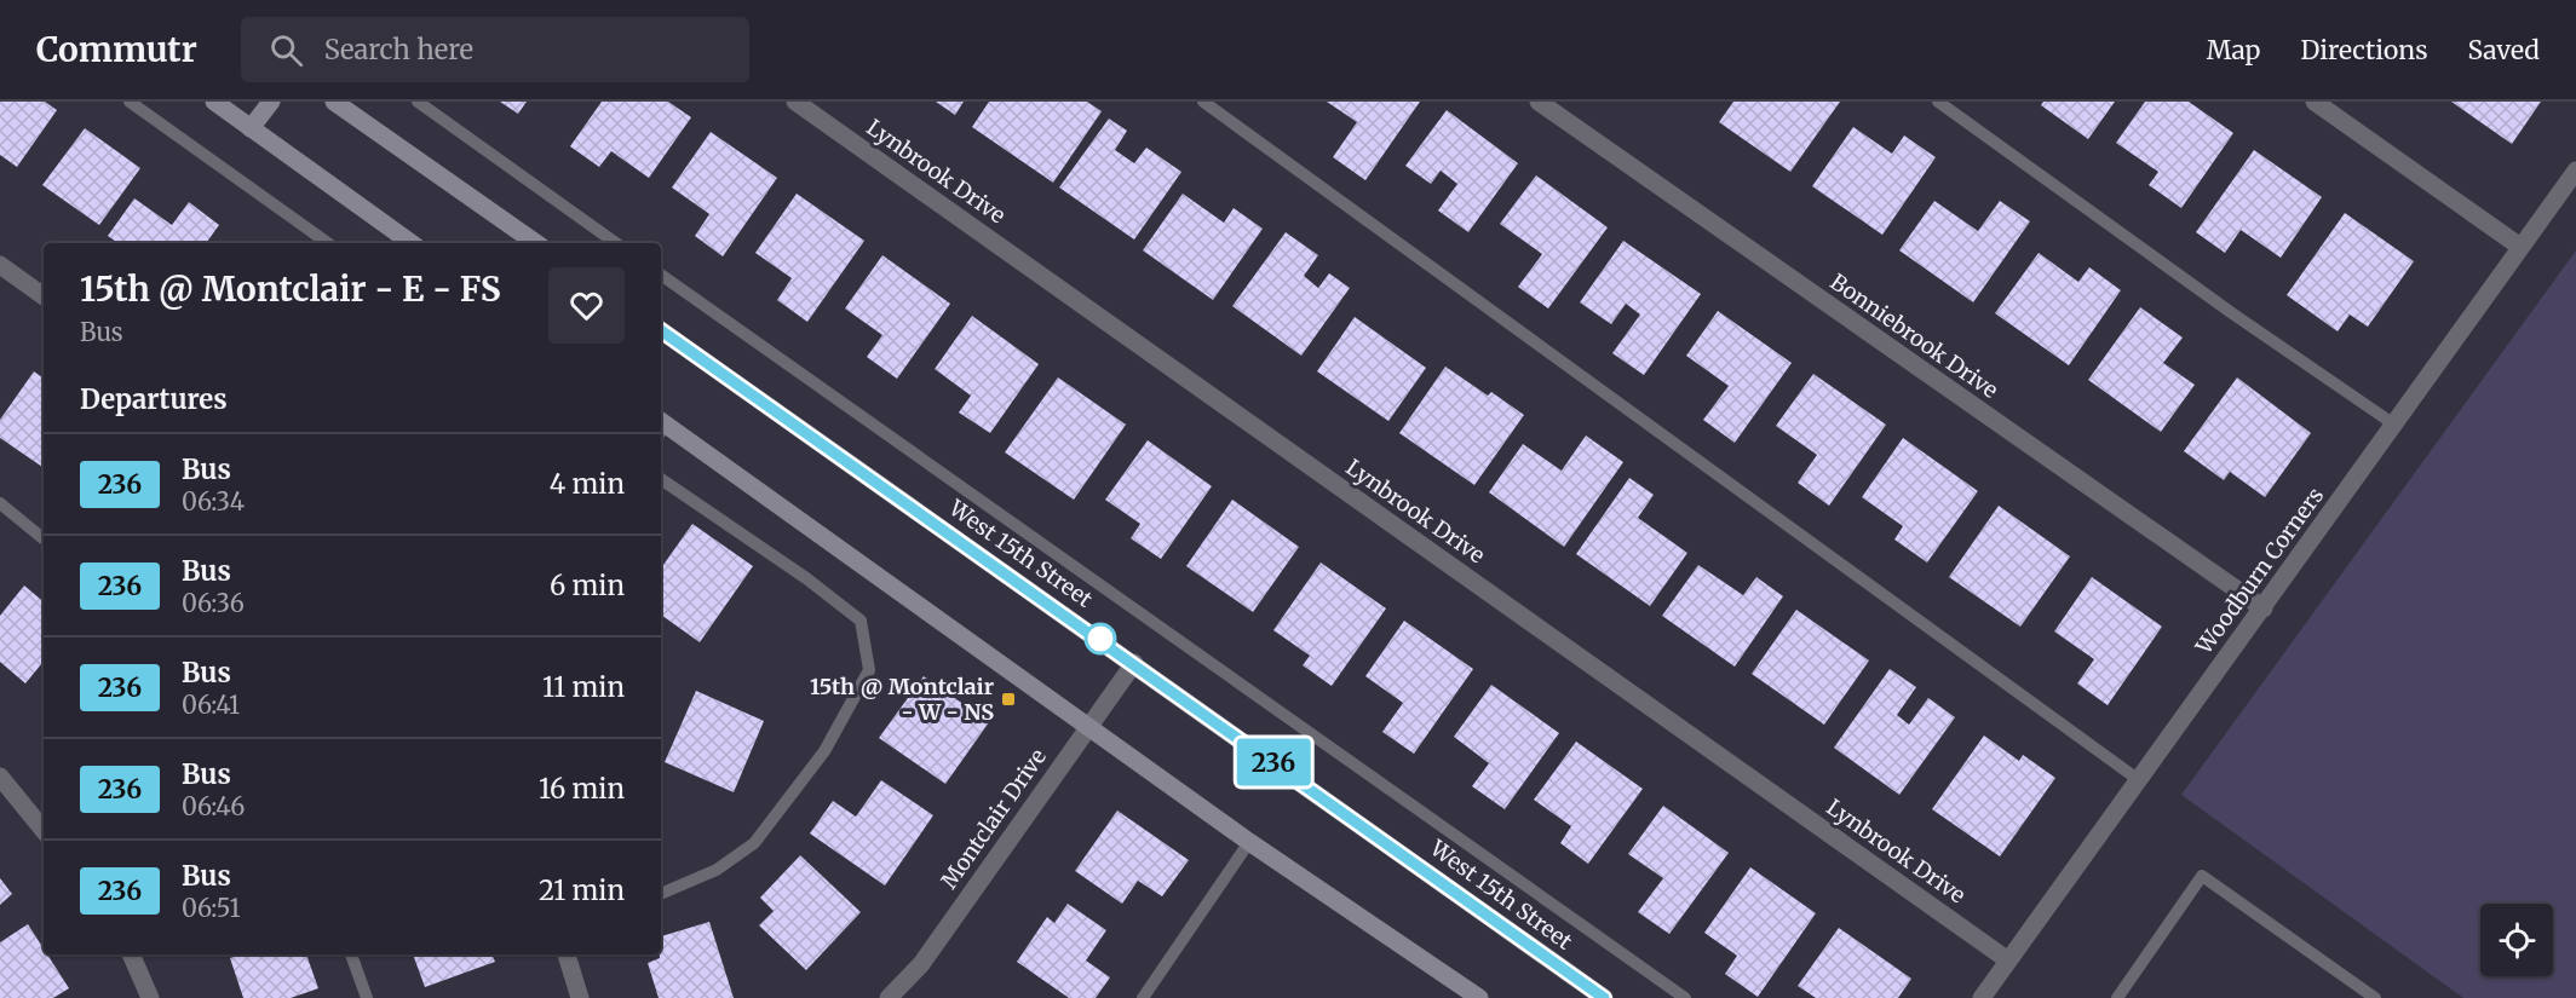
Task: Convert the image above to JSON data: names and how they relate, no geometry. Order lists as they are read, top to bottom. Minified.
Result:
{"streets":{"main road":["West 15th Street"],"street":["Lynbrook Drive","Bonniebrook Drive","Woodburn Corners","Montclair Drive"]},"crossings":[["Lynbrook Drive","Woodburn Corners"],["Bonniebrook Drive","Woodburn Corners"],["West 15th Street","Montclair Drive"]],"places":{"transit":["15th @ Montclair - W - NS"]},"lines":["bus line 236"],"page":{"header":"Commutr","search":"Search here","nav":["Map","Directions","Saved"],"on_map":"236","heading":[["15th @ Montclair - E - FS","Bus"],"Departures"],"list":[{"mark":"236","name":"Bus","note":"06:34","value":"4 min"},{"mark":"236","name":"Bus","note":"06:36","value":"6 min"},{"mark":"236","name":"Bus","note":"06:41","value":"11 min"},{"mark":"236","name":"Bus","note":"06:46","value":"16 min"},{"mark":"236","name":"Bus","note":"06:51","value":"21 min"}]}}
